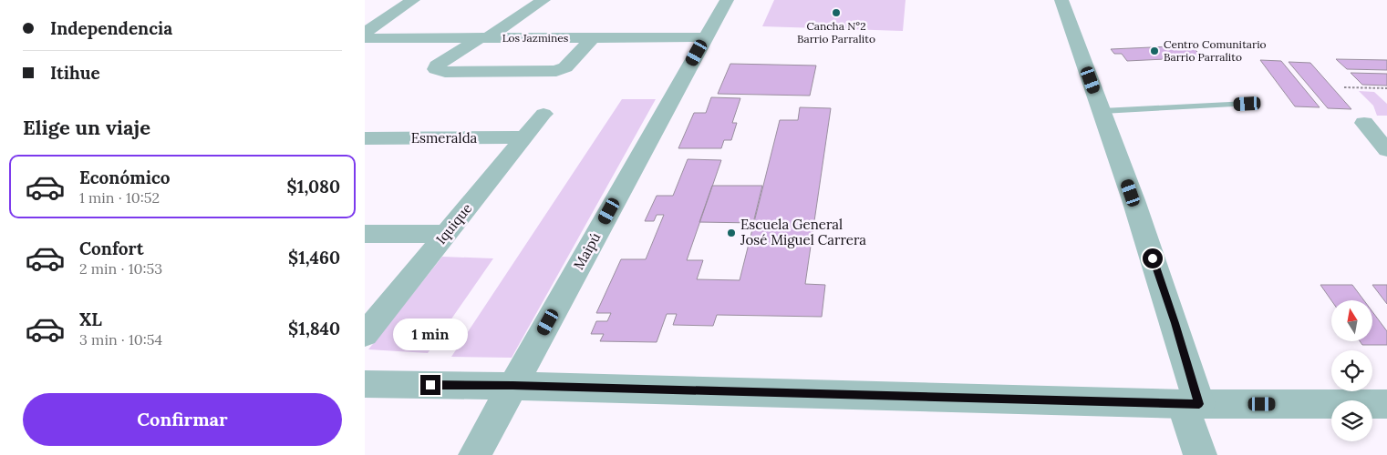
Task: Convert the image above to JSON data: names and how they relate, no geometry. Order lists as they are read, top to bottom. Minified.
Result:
{"streets":{"street":["Los Jazmines","Esmeralda","Iquique","Maipú"]},"crossings":[["Los Jazmines","Maipú"],["Esmeralda","Iquique"]],"places":["Cancha N°2 Barrio Parralito","Centro Comunitario Barrio Parralito","Escuela General José Miguel Carrera"],"north":"top","page":{"banner":["Independencia","Itihue"],"heading":"Elige un viaje","list":[{"name":"Económico","note":"1 min · 10:52","value":"$1,080"},{"name":"Confort","note":"2 min · 10:53","value":"$1,460"},{"name":"XL","note":"3 min · 10:54","value":"$1,840"}],"bubble":"1 min","buttons":"Confirmar"}}
